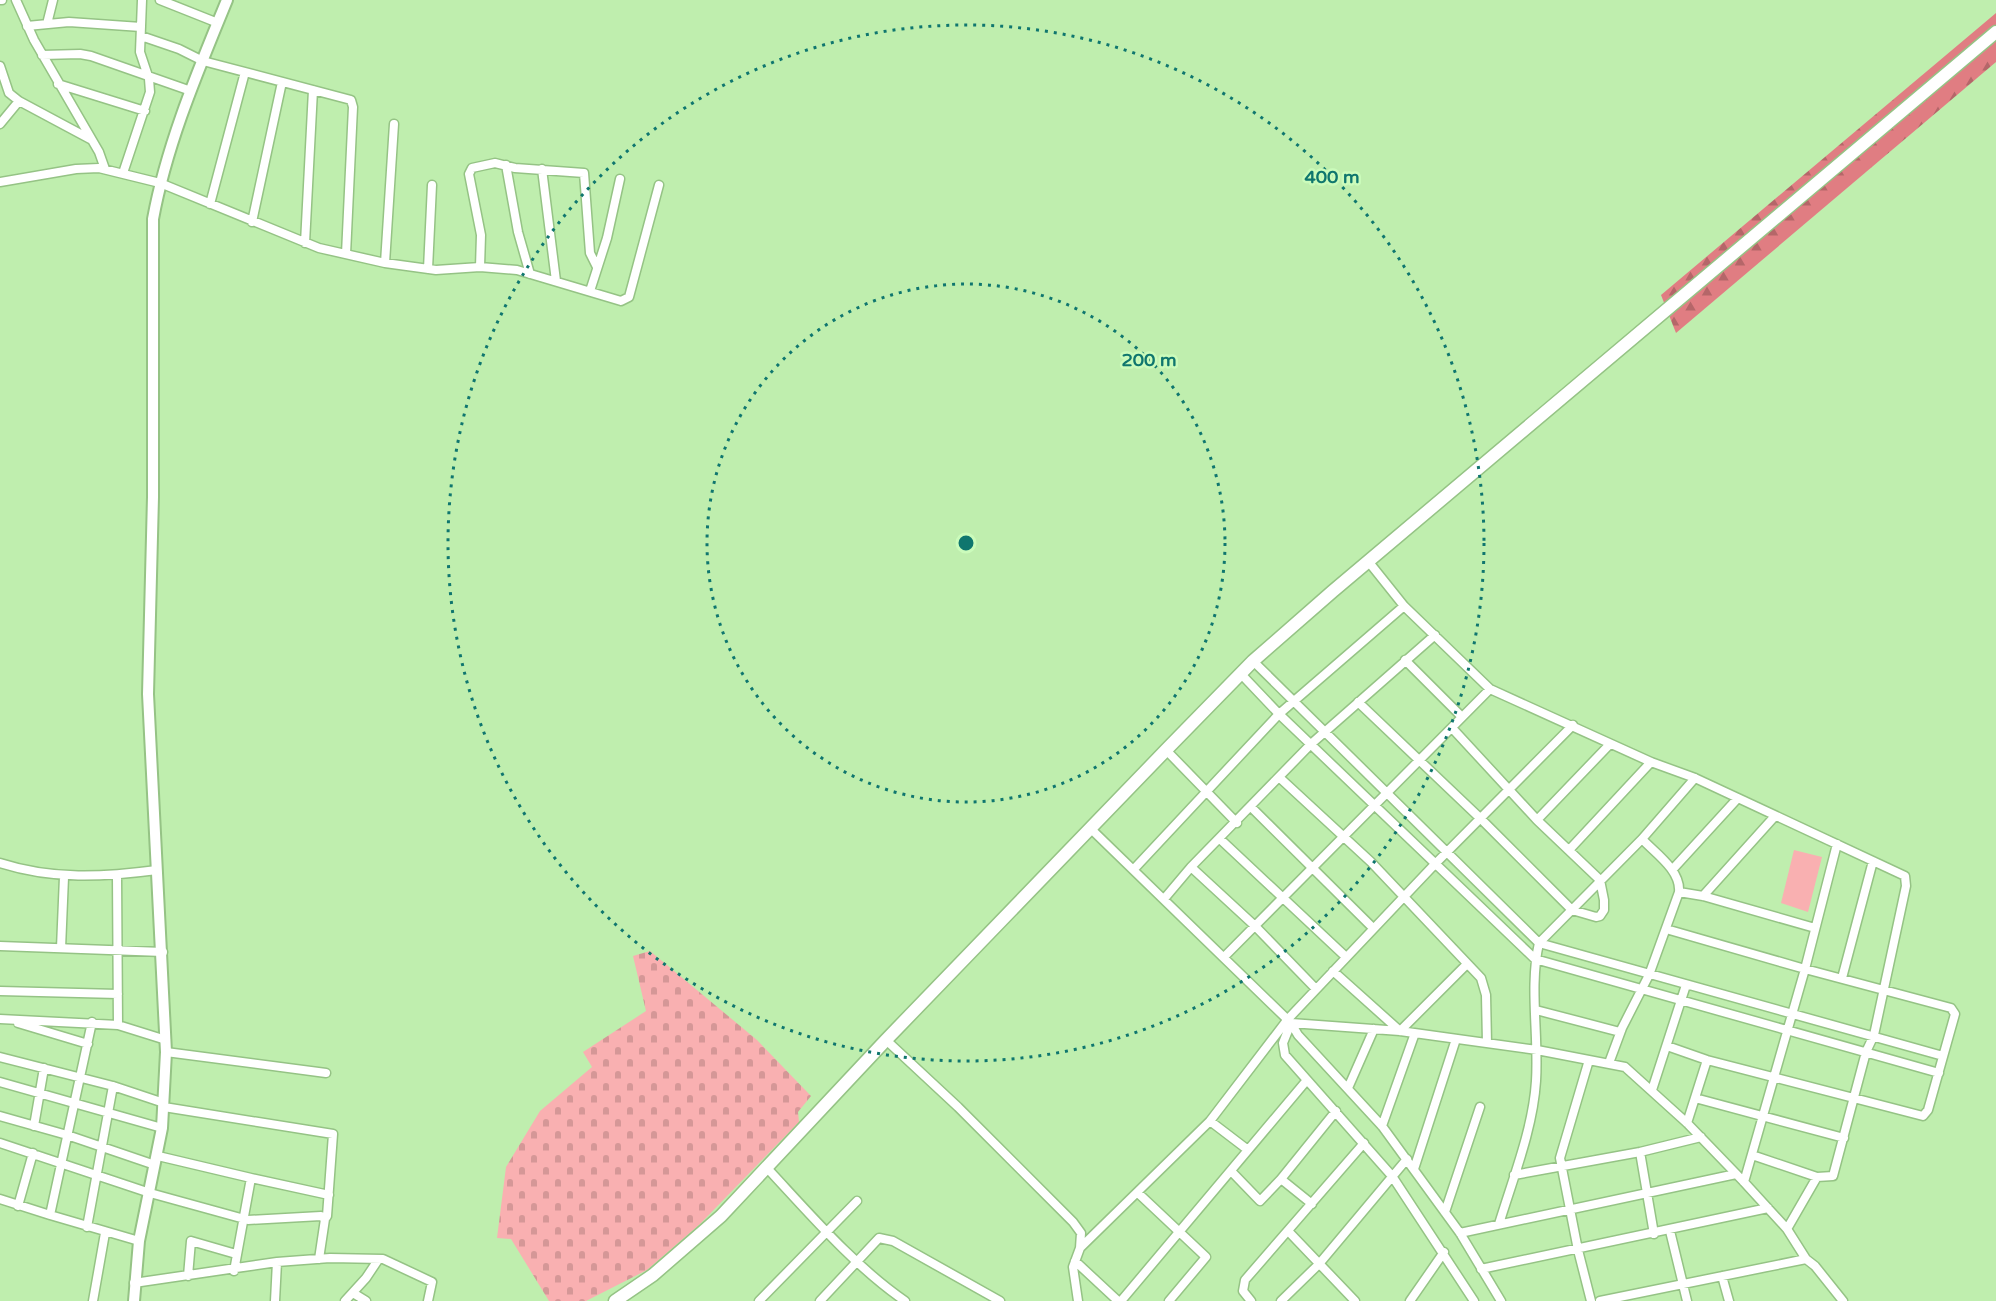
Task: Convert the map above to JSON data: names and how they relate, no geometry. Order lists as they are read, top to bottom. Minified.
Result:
{"rings":["400 m","200 m"]}
